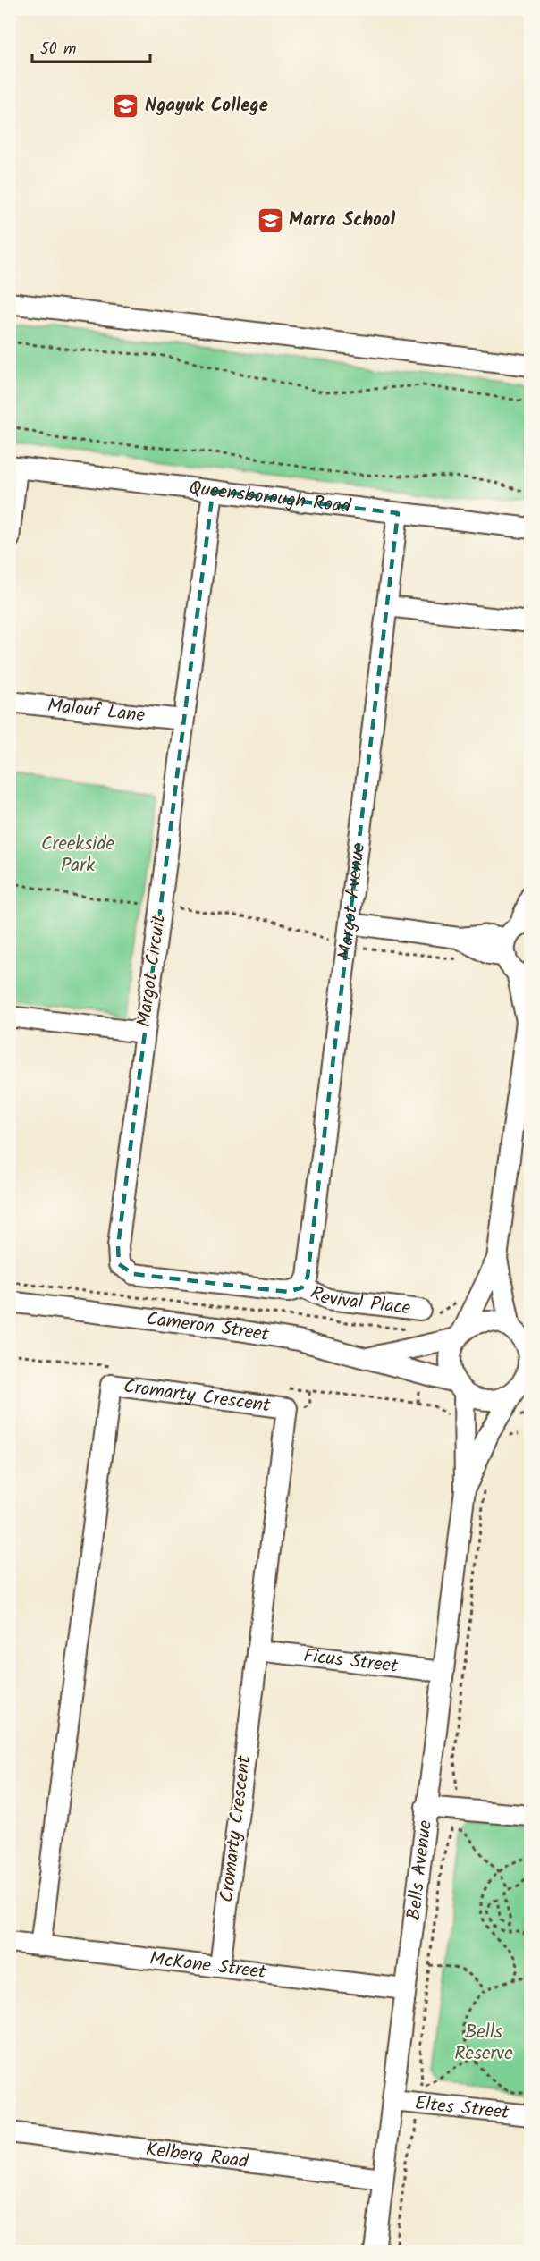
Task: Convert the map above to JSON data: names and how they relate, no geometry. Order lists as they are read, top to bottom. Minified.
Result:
{"streets":{"street":["Queensborough Road","Malouf Lane","Margot Avenue","Margot Circuit","Revival Place","Cameron Street","Cromarty Crescent","Ficus Street","Bells Avenue","McKane Street","Eltes Street","Kelberg Road"]},"crossings":[["Queensborough Road","Margot Avenue"],["Queensborough Road","Margot Circuit"],["Malouf Lane","Margot Circuit"],["Margot Avenue","Margot Circuit"],["Margot Avenue","Revival Place"],["Margot Circuit","Revival Place"],["Cromarty Crescent","Ficus Street"],["Cromarty Crescent","McKane Street"],["Ficus Street","Bells Avenue"],["Bells Avenue","McKane Street"],["Bells Avenue","Eltes Street"],["Bells Avenue","Kelberg Road"]],"parks":["Creekside Park","Bells Reserve"],"places":{"school or university":["Ngayuk College","Marra School"]},"scale_bar":"50 m"}
